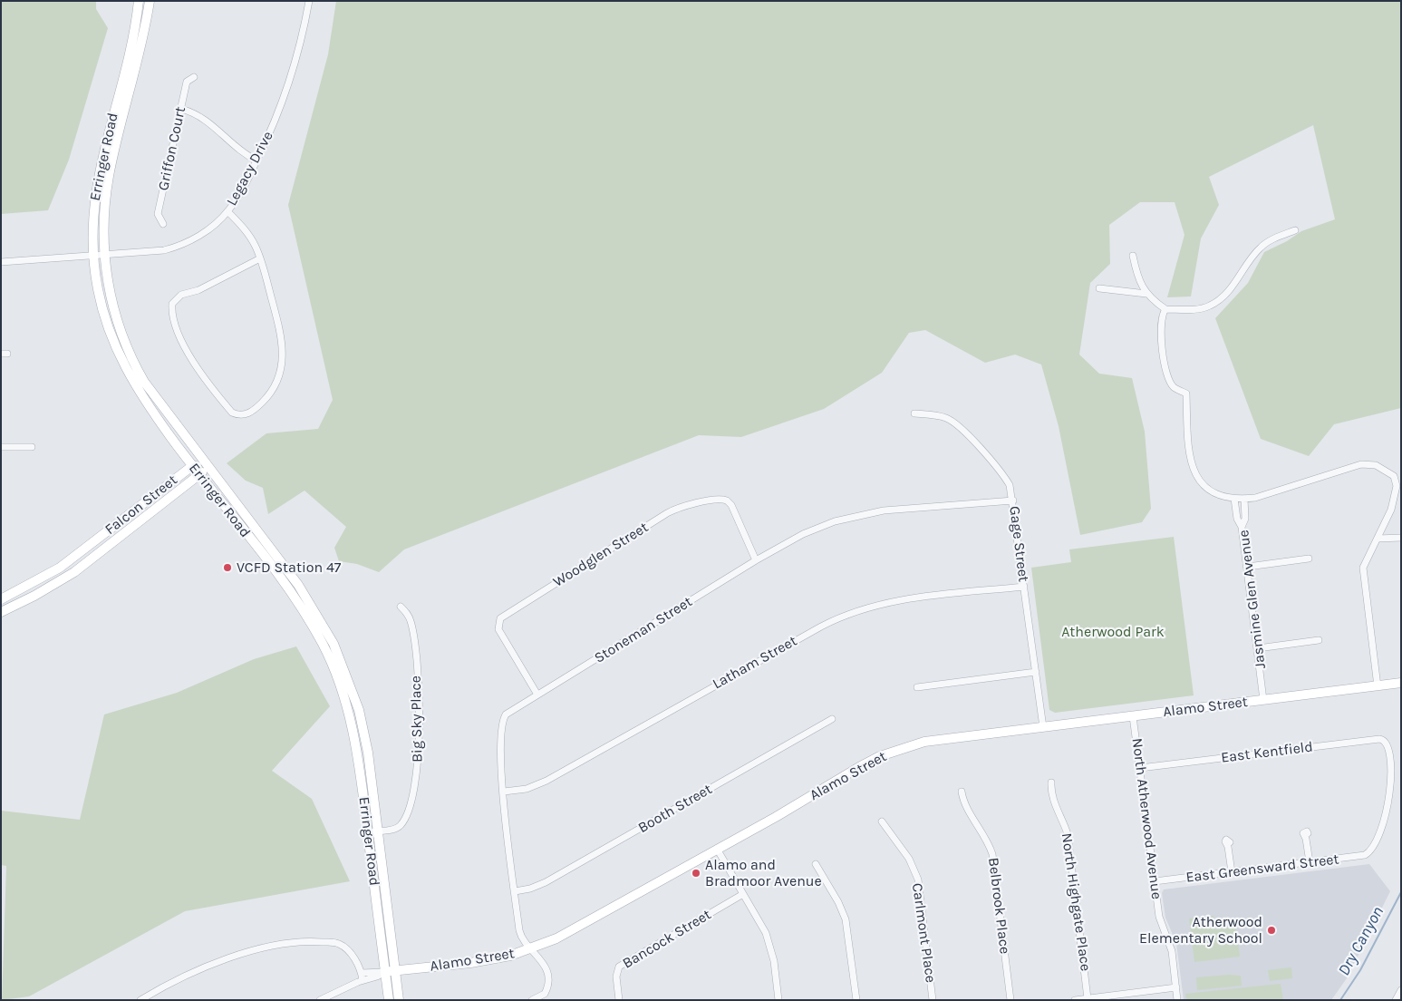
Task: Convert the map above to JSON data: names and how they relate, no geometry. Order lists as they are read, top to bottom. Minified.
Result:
{"streets":{"main road":["Erringer Road","Falcon Street","Alamo Street"],"street":["Griffon Court","Legacy Drive","Gage Street","Woodglen Street","Jasmine Glen Avenue","Stoneman Street","Latham Street","Big Sky Place","East Kentfield","Booth Street","North Atherwood Avenue","East Greensward Street","North Highgate Place","Belbrook Place","Carlmont Place","Bancock Street"]},"crossings":[["Erringer Road","Legacy Drive"],["Erringer Road","Falcon Street"],["Erringer Road","Alamo Street"],["Erringer Road","Big Sky Place"],["Gage Street","Stoneman Street"],["Gage Street","Latham Street"],["Gage Street","Alamo Street"],["Woodglen Street","Stoneman Street"],["Jasmine Glen Avenue","Alamo Street"],["Stoneman Street","Latham Street"],["Stoneman Street","Alamo Street"],["Stoneman Street","Booth Street"],["Alamo Street","North Atherwood Avenue"],["East Kentfield","North Atherwood Avenue"],["East Kentfield","East Greensward Street"],["North Atherwood Avenue","East Greensward Street"]],"water":["Dry Canyon"],"parks":["Atherwood Park"],"places":["VCFD Station 47","Alamo and Bradmoor Avenue","Atherwood Elementary School"]}
